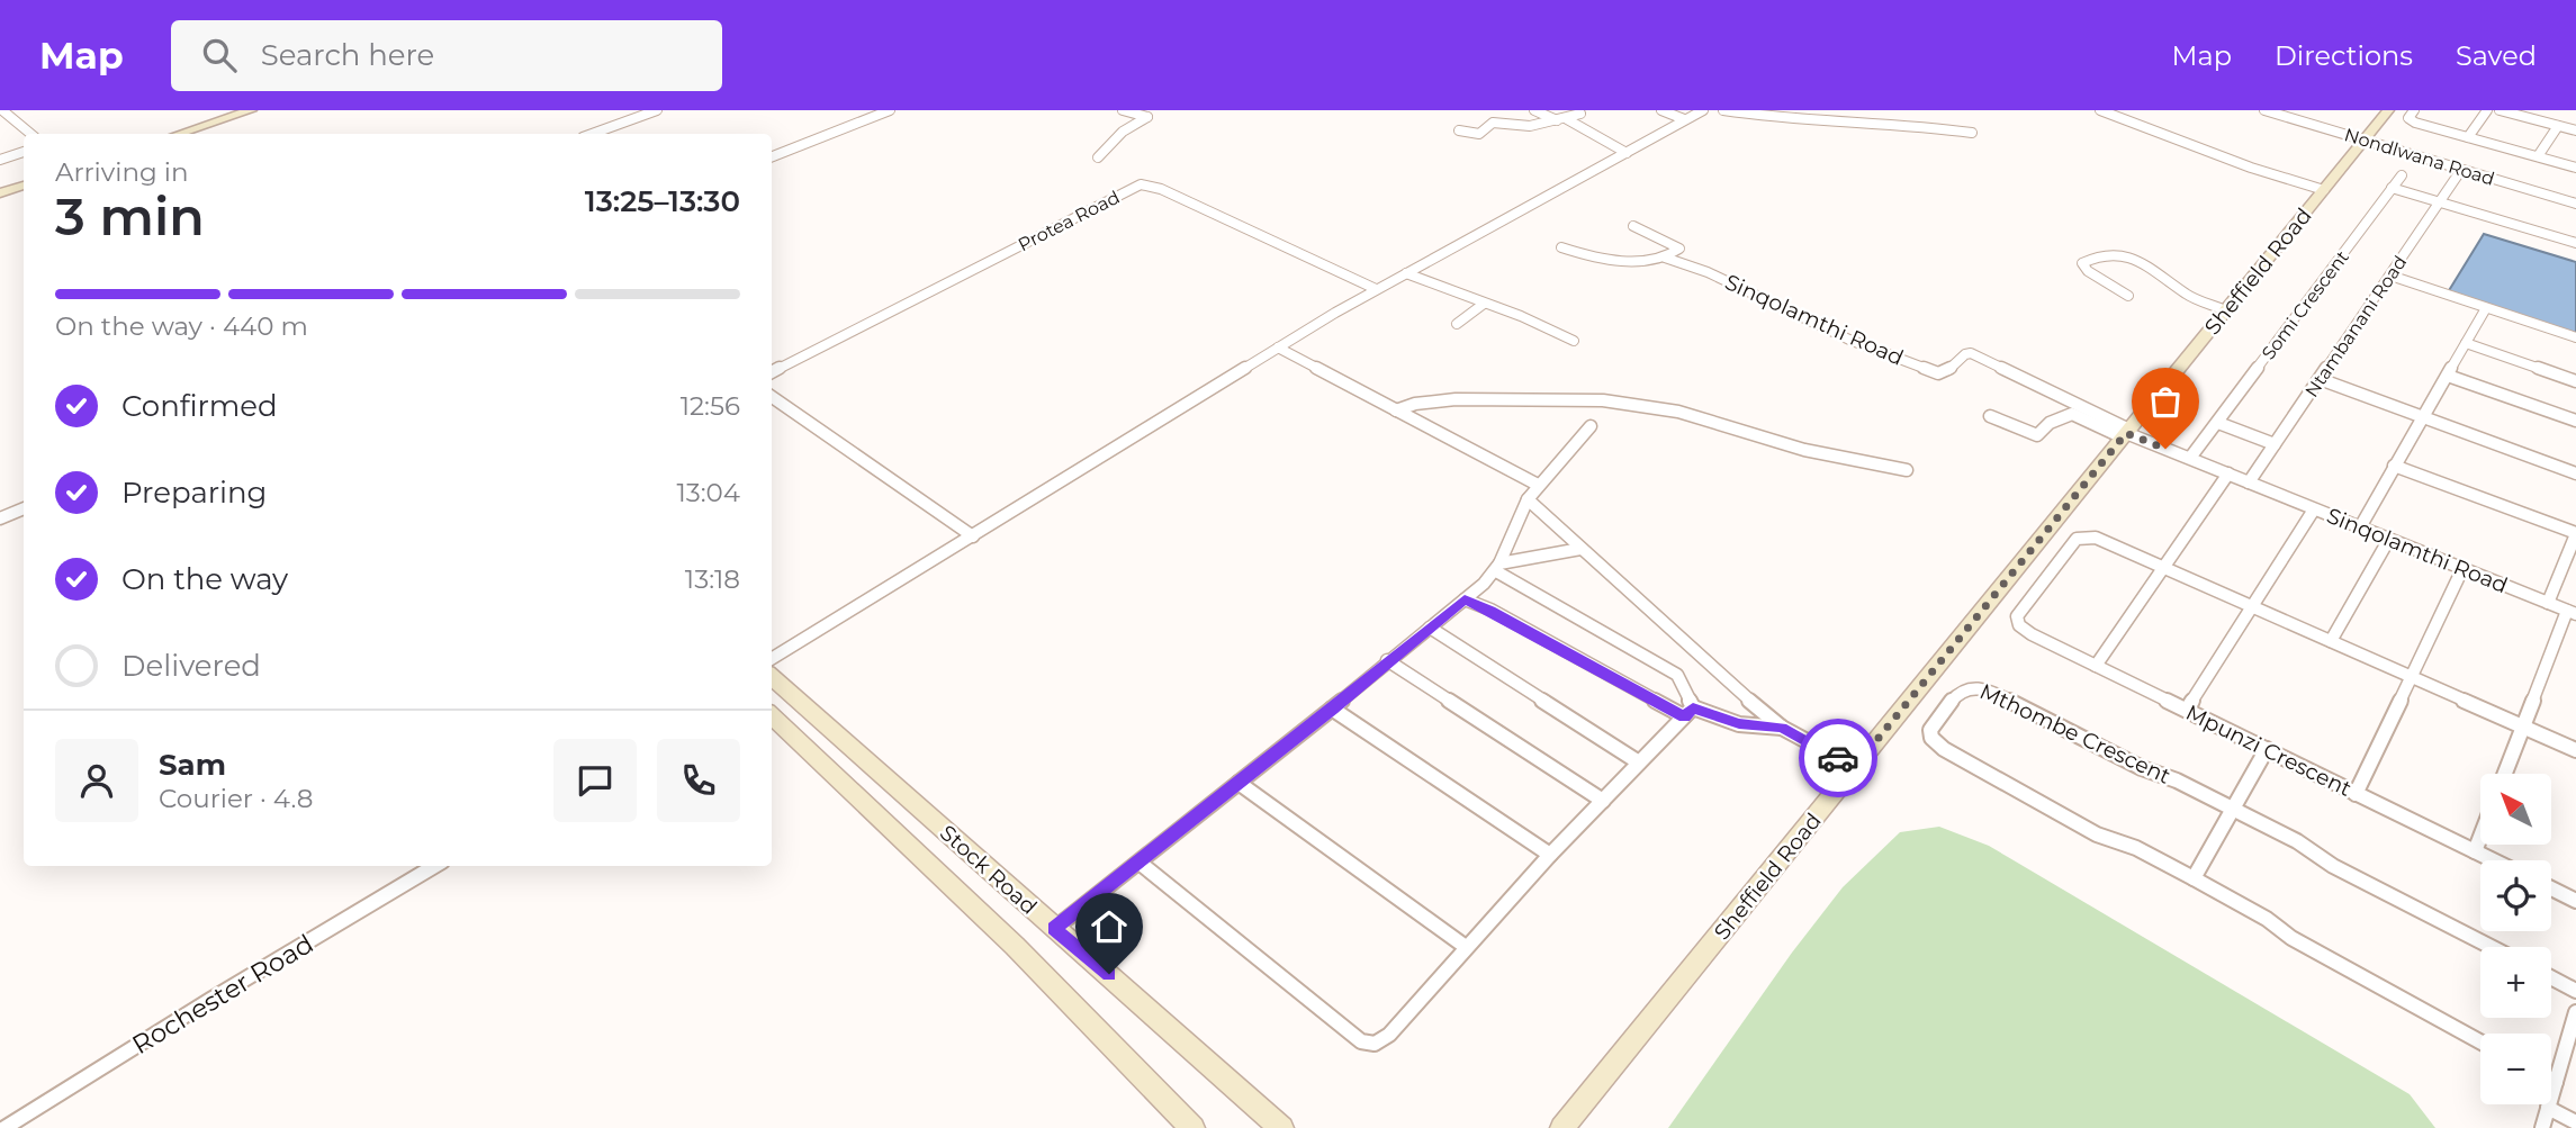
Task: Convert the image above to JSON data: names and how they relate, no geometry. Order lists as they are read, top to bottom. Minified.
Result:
{"streets":{"street":["Nondlwana Road","Protea Road","Sheffield Road","Somi Crescent","Sinqolamthi Road","Ntambanani Road","Mthombe Crescent","Mpunzi Crescent","Stock Road","Rochester Road"]},"crossings":[["Nondlwana Road","Sheffield Road"],["Nondlwana Road","Ntambanani Road"],["Sheffield Road","Sinqolamthi Road"],["Somi Crescent","Sinqolamthi Road"],["Sinqolamthi Road","Ntambanani Road"]],"north":"top left","page":{"header":"Map","search":"Search here","nav":["Map","Directions","Saved"],"heading":["3 min","Arriving in","13:25–13:30"],"panel":["Sam","Courier · 4.8"],"bar":"On the way · 440 m","list":[["Confirmed","12:56"],["Preparing","13:04"],["On the way","13:18"],"Delivered"],"map_buttons":["+","−"]}}
